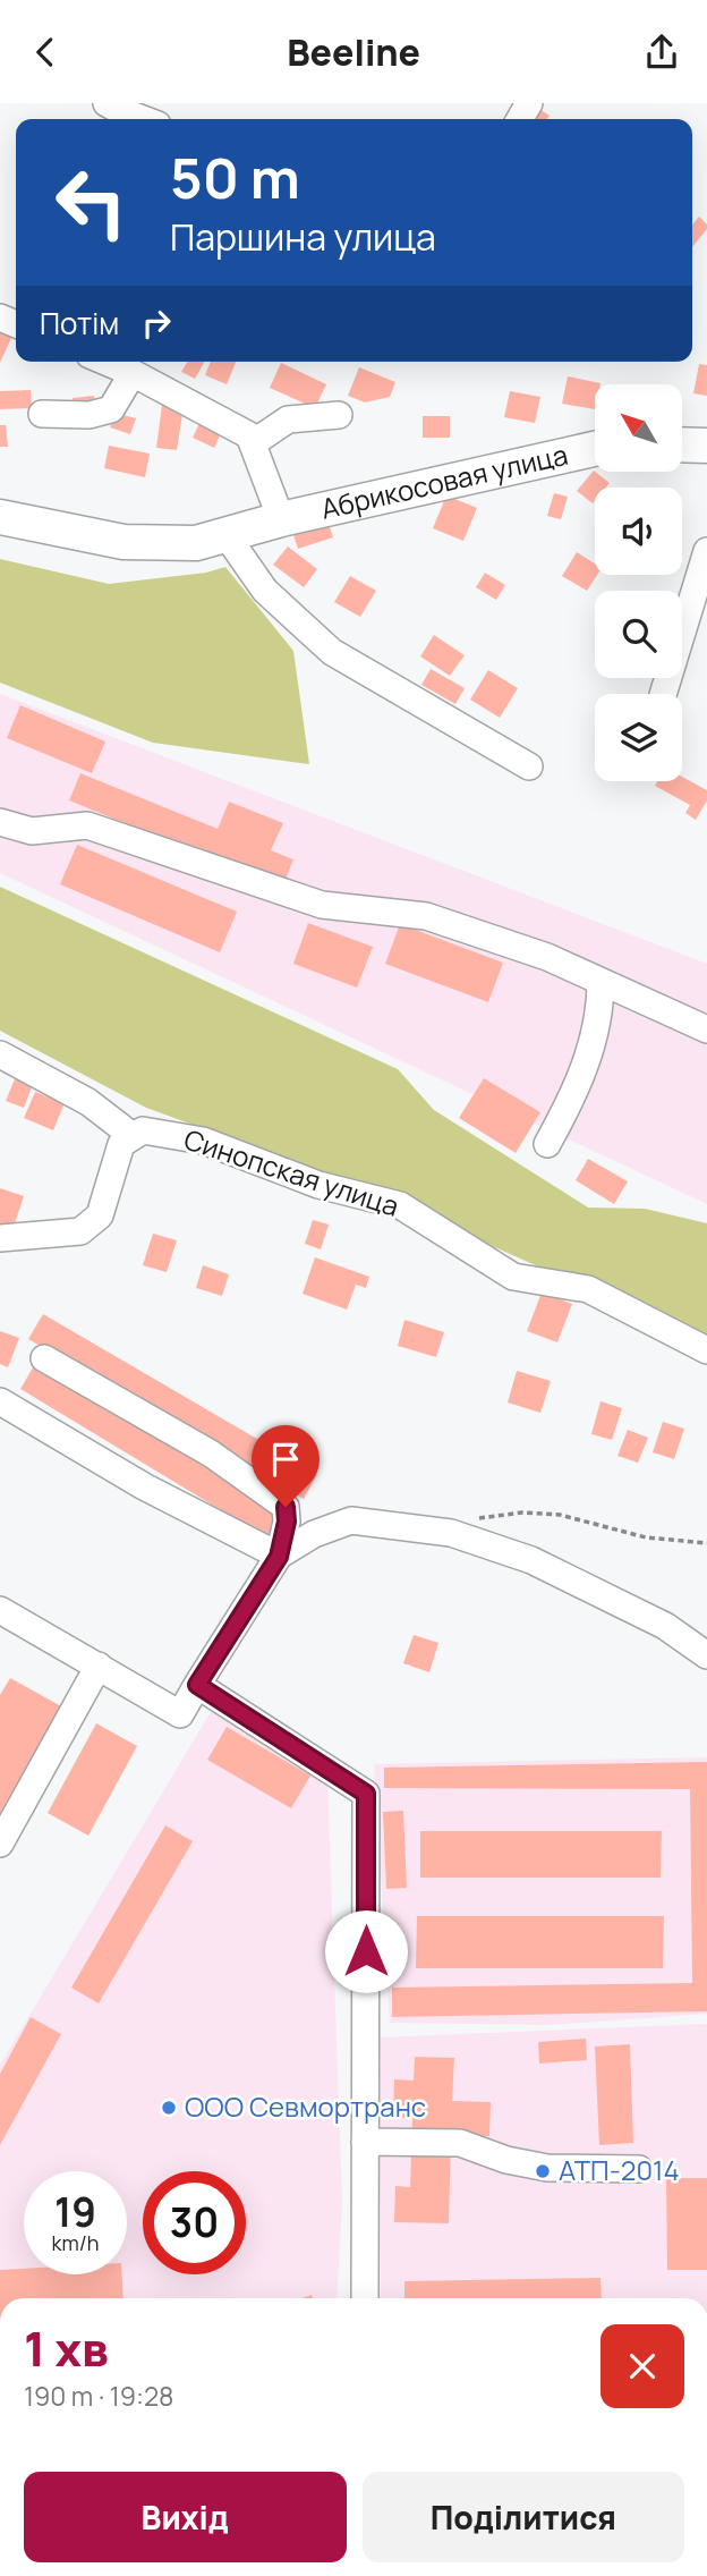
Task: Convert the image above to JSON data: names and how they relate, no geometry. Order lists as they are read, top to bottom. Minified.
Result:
{"streets":{"main road":["Абрикосовая улица"],"street":["Синопская улица"]},"places":["ООО Севмортранс","АТП-2014"],"north":"top left","page":{"header":"Beeline","turn":["50 m","Паршина улица"],"then":"Потім","speed":"19 km/h","limit":"30","heading":["1 хв","190 m · 19:28"],"buttons":["Вихід","Поділитися"]}}
